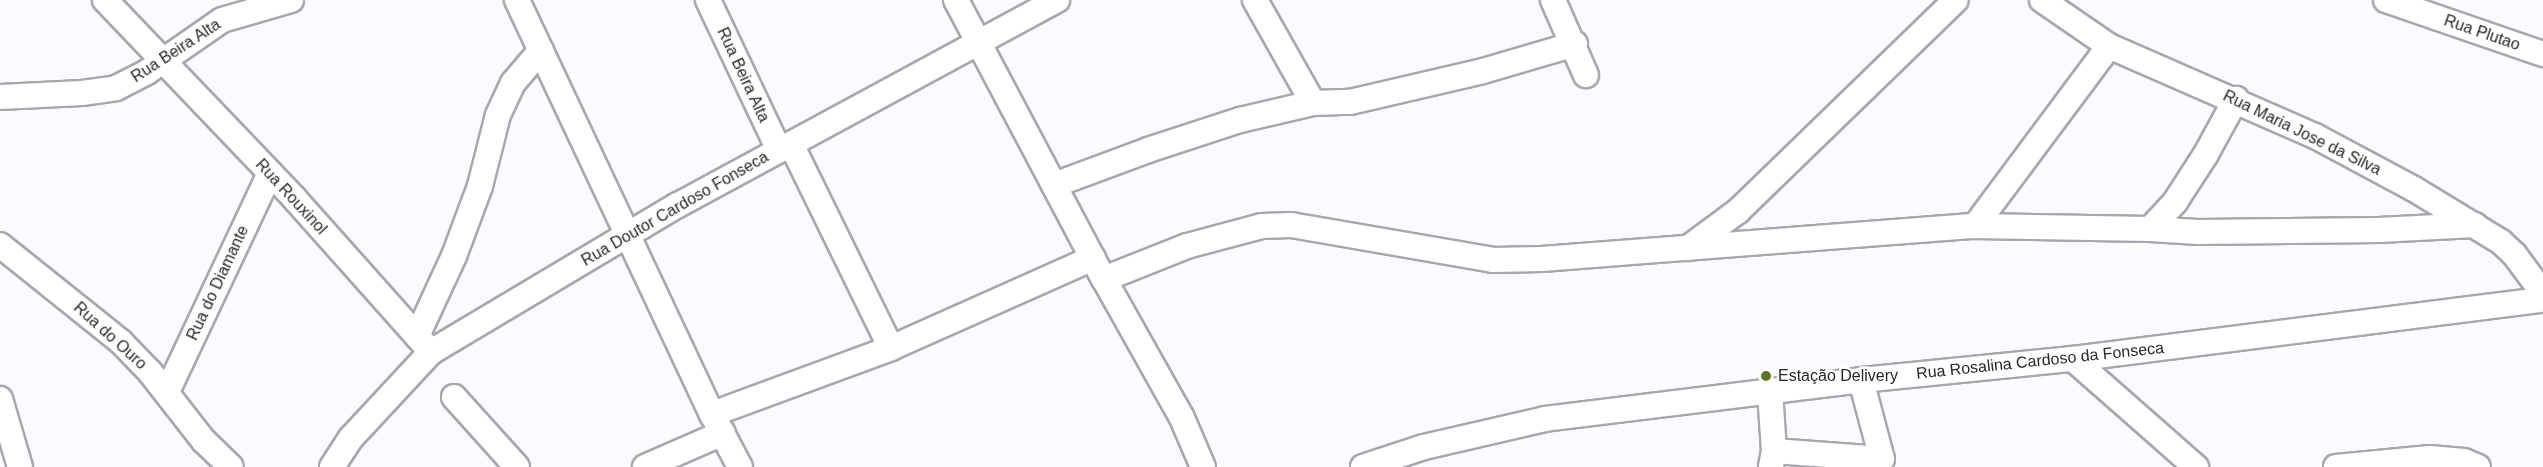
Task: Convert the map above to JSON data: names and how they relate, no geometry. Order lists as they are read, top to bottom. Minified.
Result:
{"streets":{"street":["Rua Plutao","Rua Beira Alta","Rua Maria Jose da Silva","Rua Rouxinol","Rua Doutor Cardoso Fonseca","Rua do Diamante","Rua do Ouro","Rua Rosalina Cardoso da Fonseca"]},"crossings":[["Rua Beira Alta","Rua Rouxinol"],["Rua Beira Alta","Rua Doutor Cardoso Fonseca"],["Rua Rouxinol","Rua Doutor Cardoso Fonseca"],["Rua Rouxinol","Rua do Diamante"],["Rua do Diamante","Rua do Ouro"]],"places":["Estação Delivery"]}
